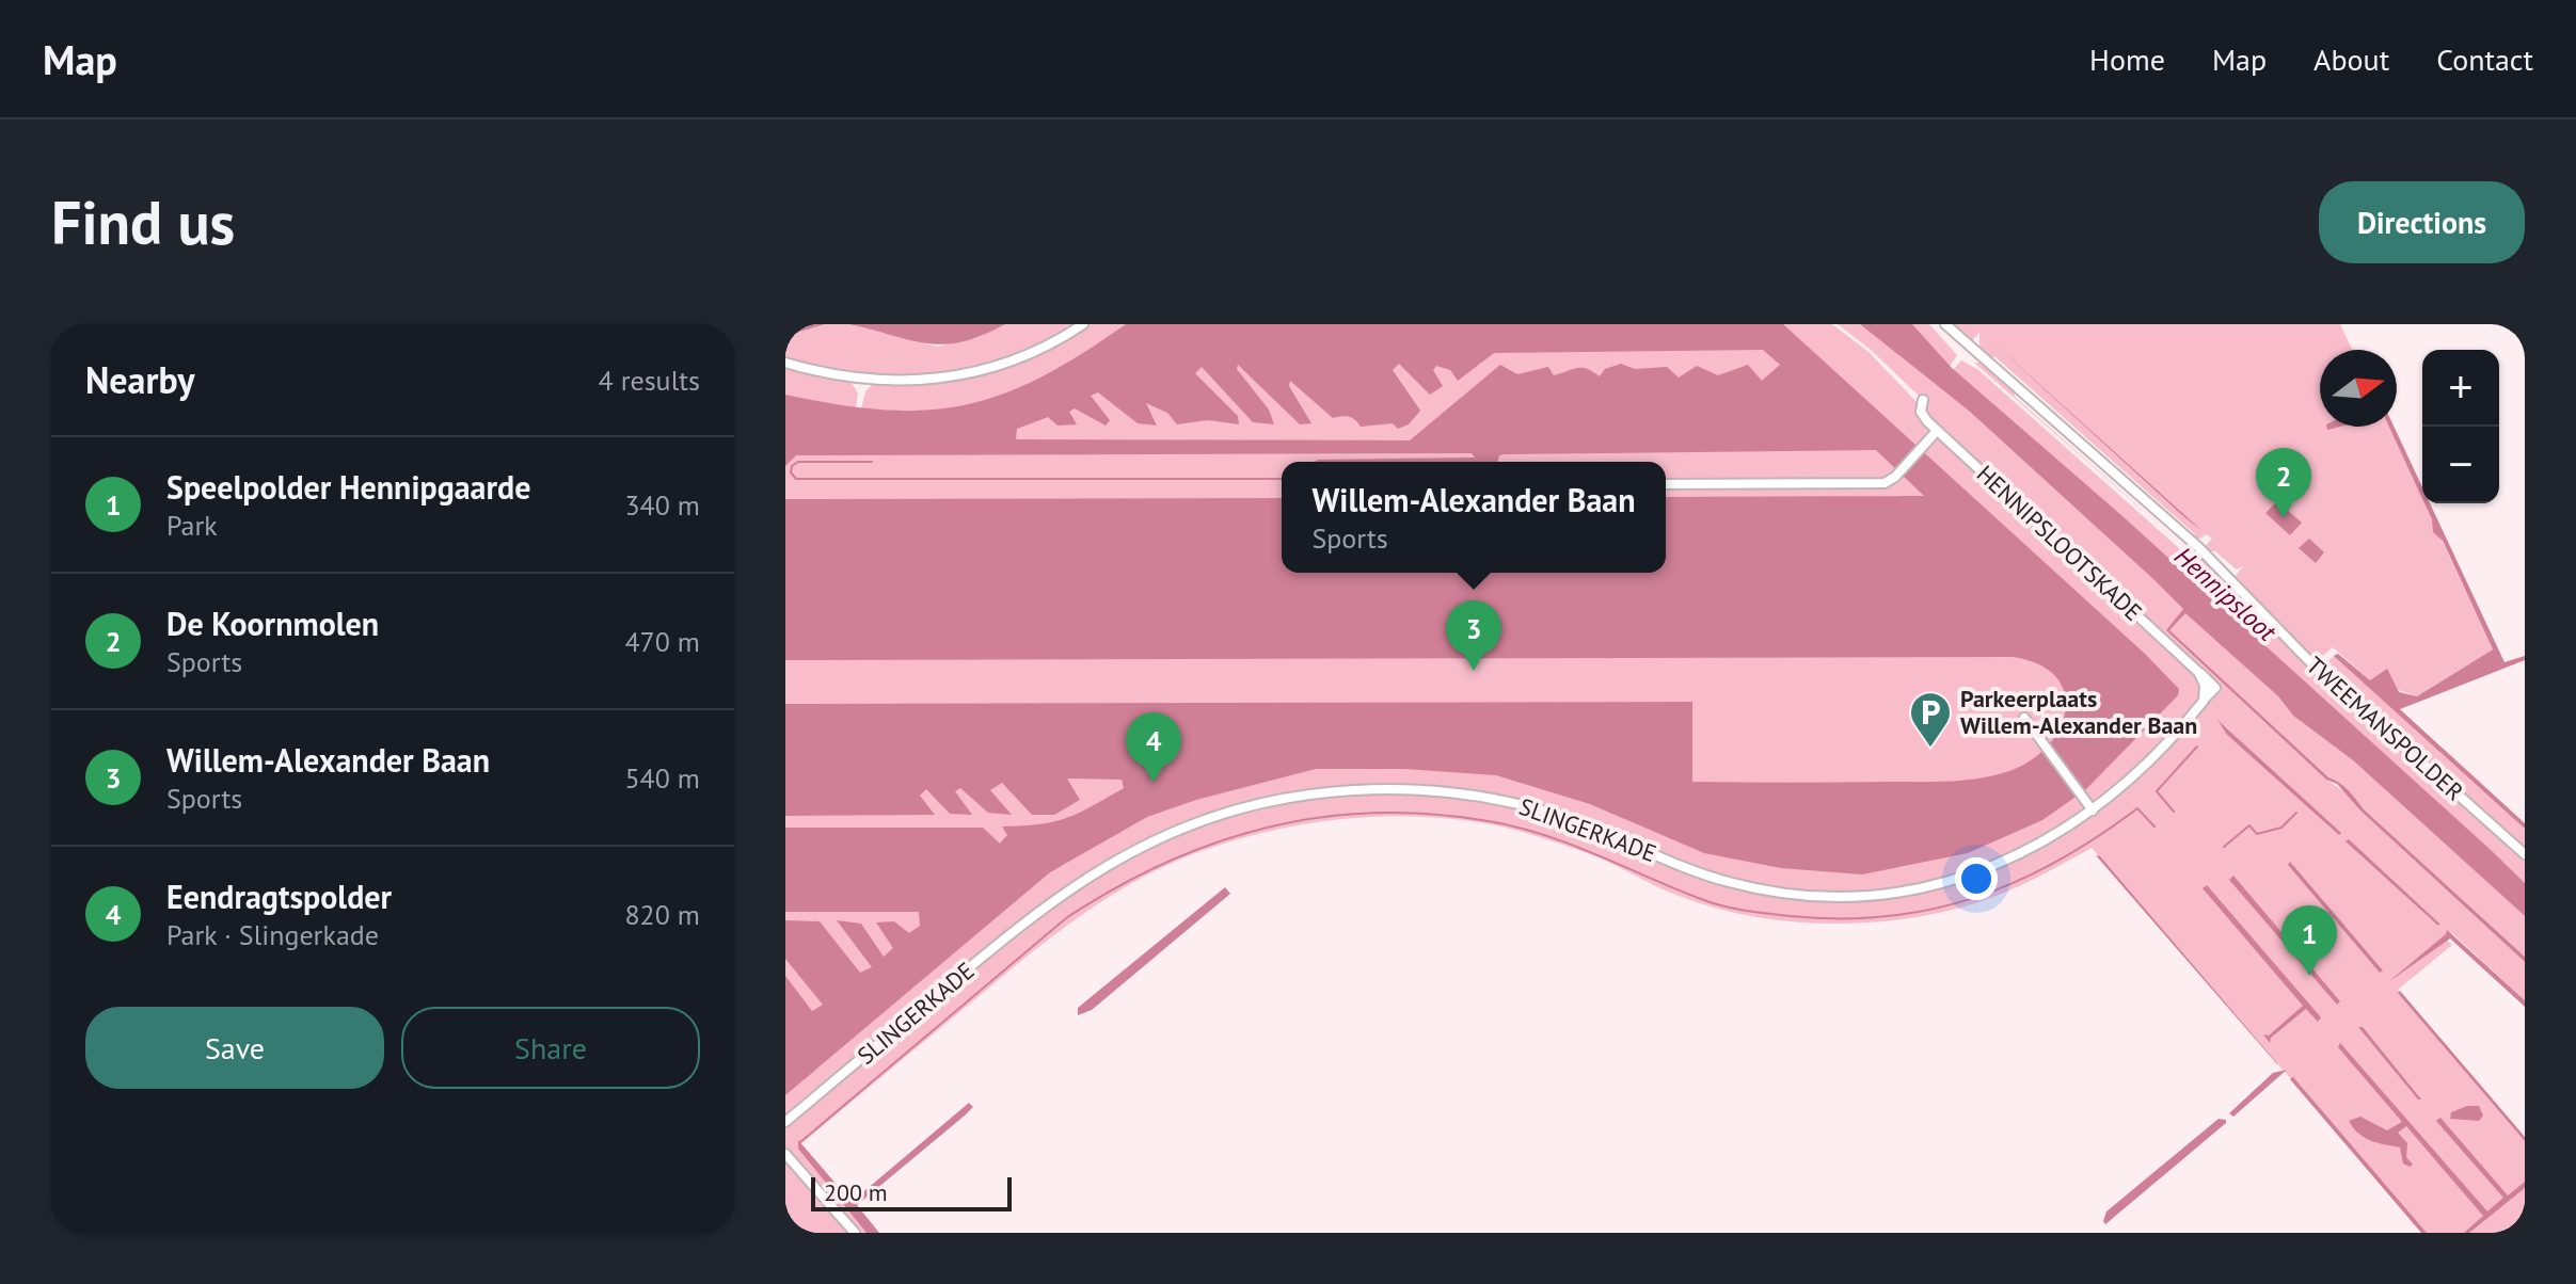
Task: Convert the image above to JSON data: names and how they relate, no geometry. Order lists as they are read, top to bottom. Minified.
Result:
{"streets":{"street":["HENNIPSLOOTSKADE","TWEEMANSPOLDER","SLINGERKADE"]},"crossings":[["HENNIPSLOOTSKADE","SLINGERKADE"]],"water":["Hennipsloot"],"places":{"parking":["Parkeerplaats Willem-Alexander Baan"]},"scale_bar":"200 m","north":"right","page":{"header":"Map","nav":["Home","Map","About","Contact"],"buttons":["Directions",["Save","Share"]],"title":"Find us","heading":["Nearby","4 results"],"map_buttons":["+","−"],"list":[{"mark":"1","name":"Speelpolder Hennipgaarde","note":"Park","value":"340 m"},{"mark":"2","name":"De Koornmolen","note":"Sports","value":"470 m"},{"mark":"3","name":"Willem-Alexander Baan","note":"Sports","value":"540 m"},{"mark":"4","name":"Eendragtspolder","note":"Park · Slingerkade","value":"820 m"}],"pins":["2","3","4","1"],"popup":["Willem-Alexander Baan","Sports"],"scale":"200 m"}}
